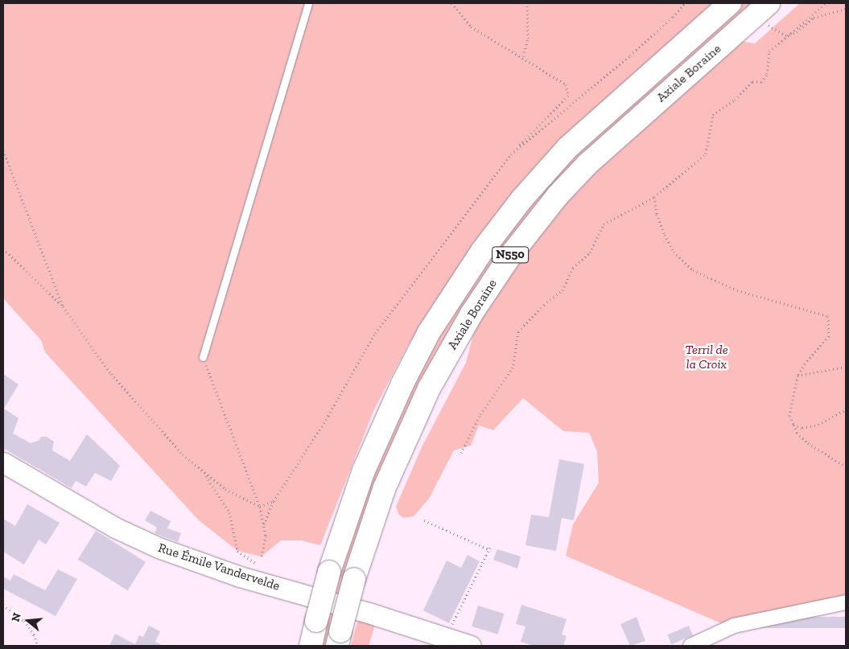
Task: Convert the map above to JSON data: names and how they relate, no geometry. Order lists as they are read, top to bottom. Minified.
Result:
{"streets":{"highway":["Axiale Boraine","N550"],"street":["Rue Émile Vandervelde"]},"parks":["Terril de la Croix"],"north":"left"}
